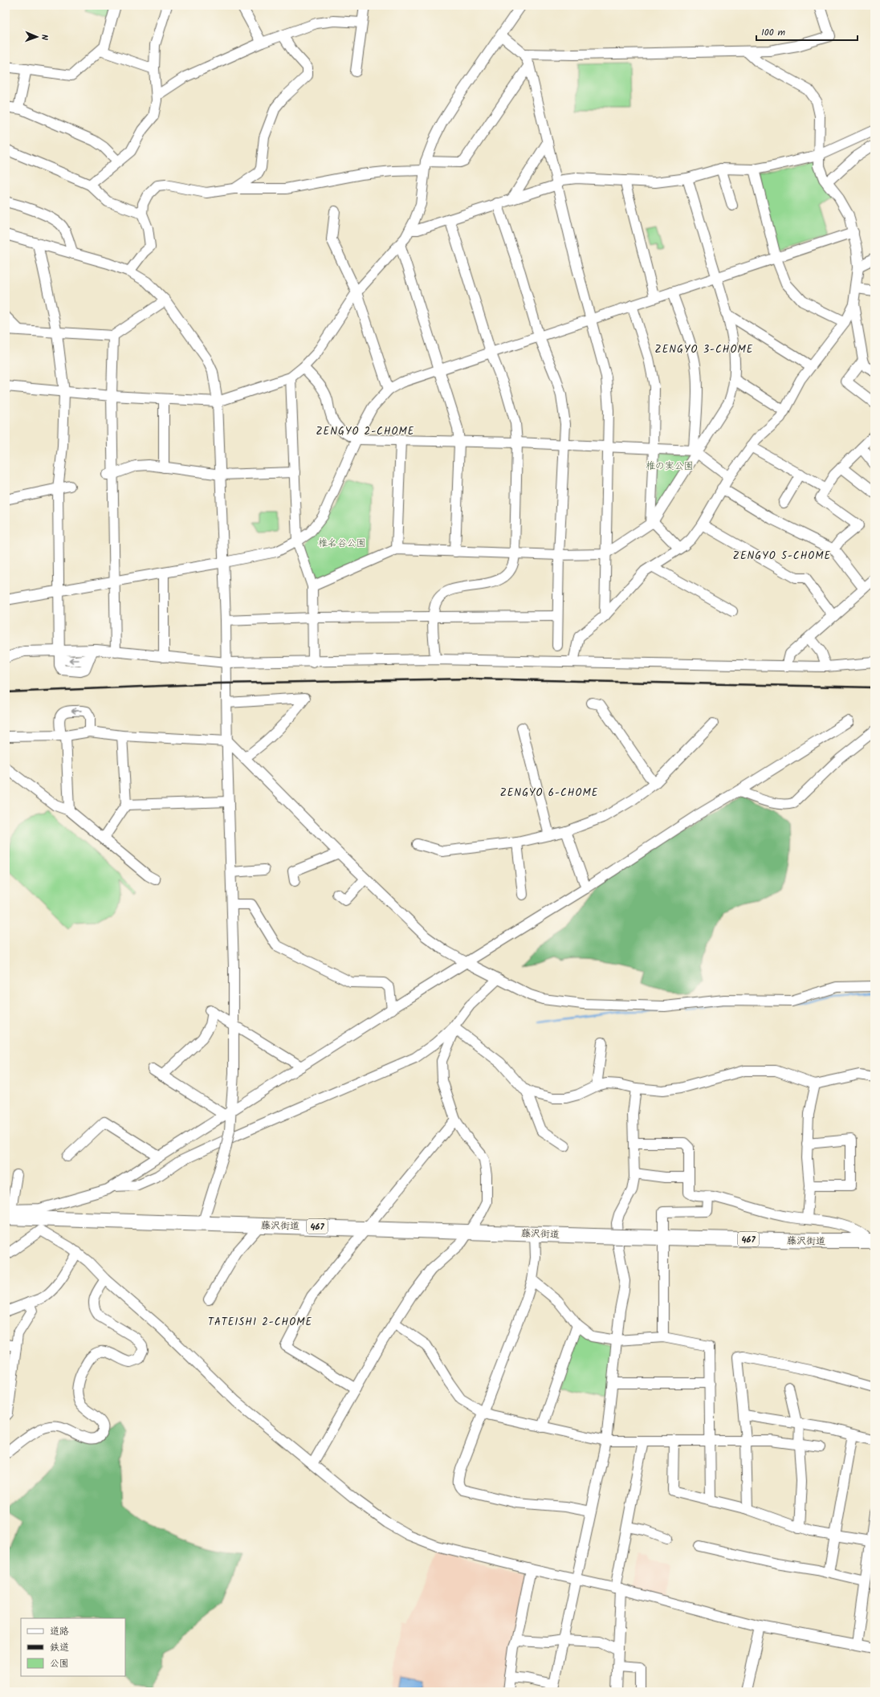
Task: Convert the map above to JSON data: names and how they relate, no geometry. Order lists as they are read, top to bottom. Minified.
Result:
{"streets":{"highway":["藤沢街道","467"]},"districts":["ZENGYO 3-CHOME","ZENGYO 2-CHOME","ZENGYO 5-CHOME","ZENGYO 6-CHOME","TATEISHI 2-CHOME"],"parks":["椎の実公園","椎名谷公園"],"legend":["道路","鉄道","公園"],"scale_bar":"100 m","north":"right"}
